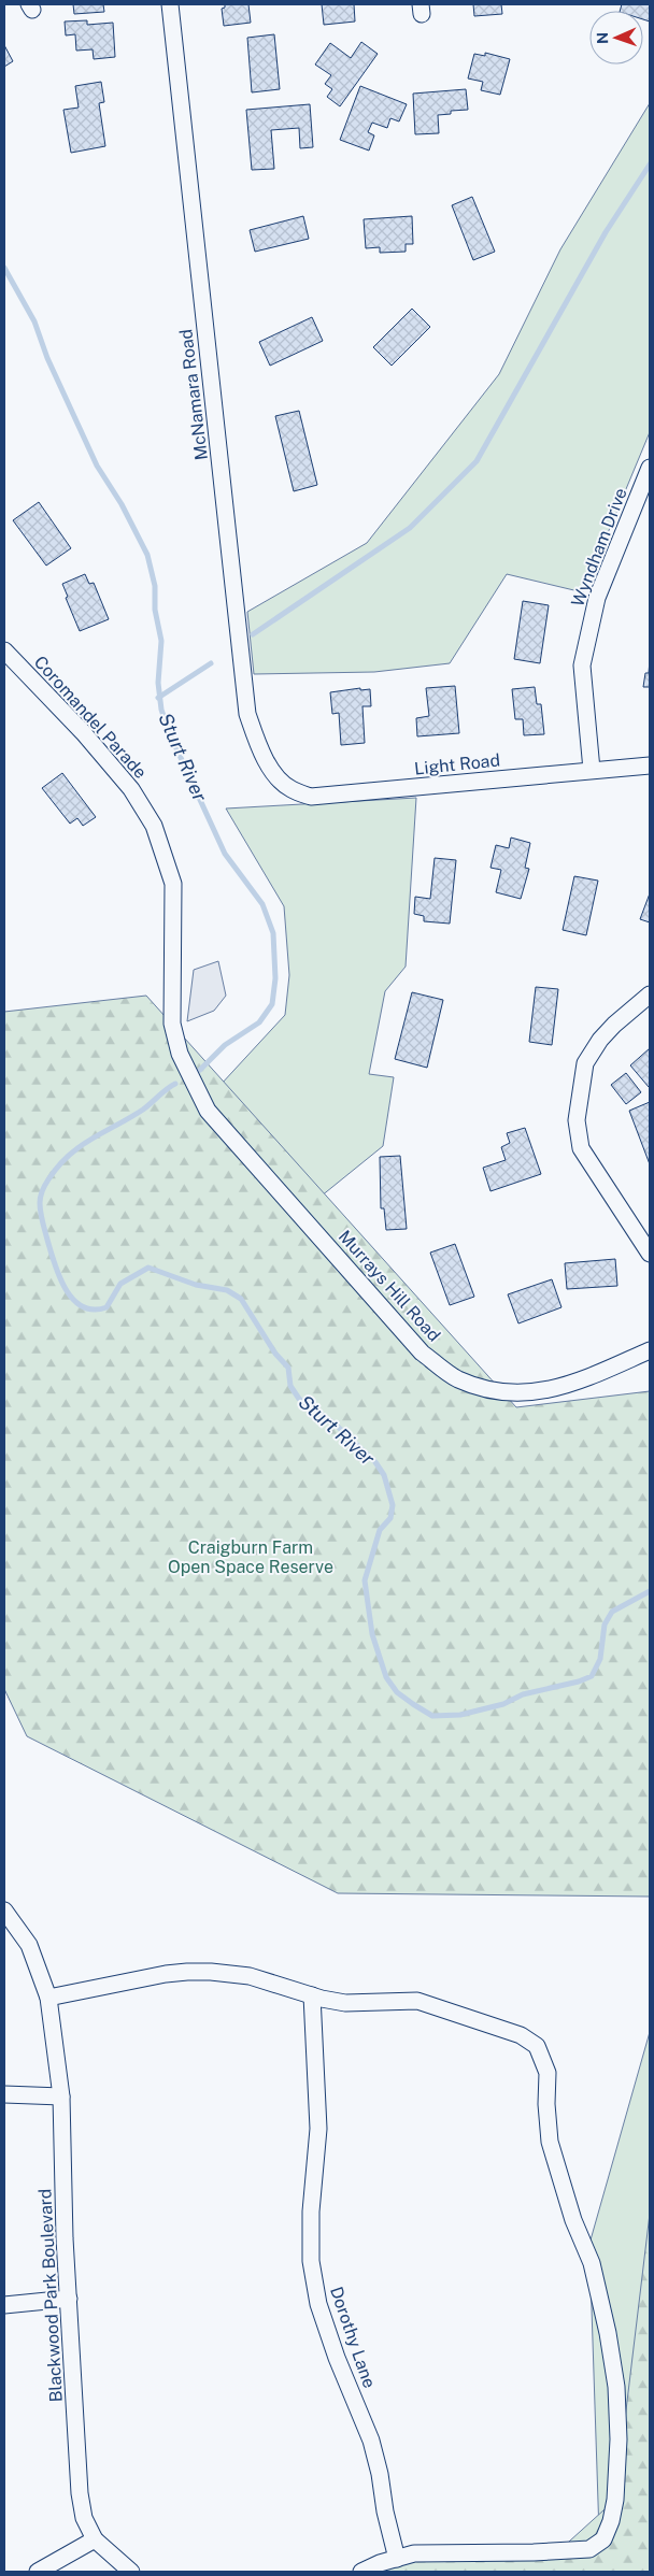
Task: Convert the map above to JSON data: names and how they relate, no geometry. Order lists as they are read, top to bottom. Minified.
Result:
{"streets":{"street":["McNamara Road","Wyndham Drive","Coromandel Parade","Light Road","Murrays Hill Road","Blackwood Park Boulevard","Dorothy Lane"]},"crossings":[["McNamara Road","Light Road"],["Wyndham Drive","Light Road"],["Coromandel Parade","Murrays Hill Road"]],"water":["Sturt River"],"parks":["Craigburn Farm Open Space Reserve"],"north":"left"}
